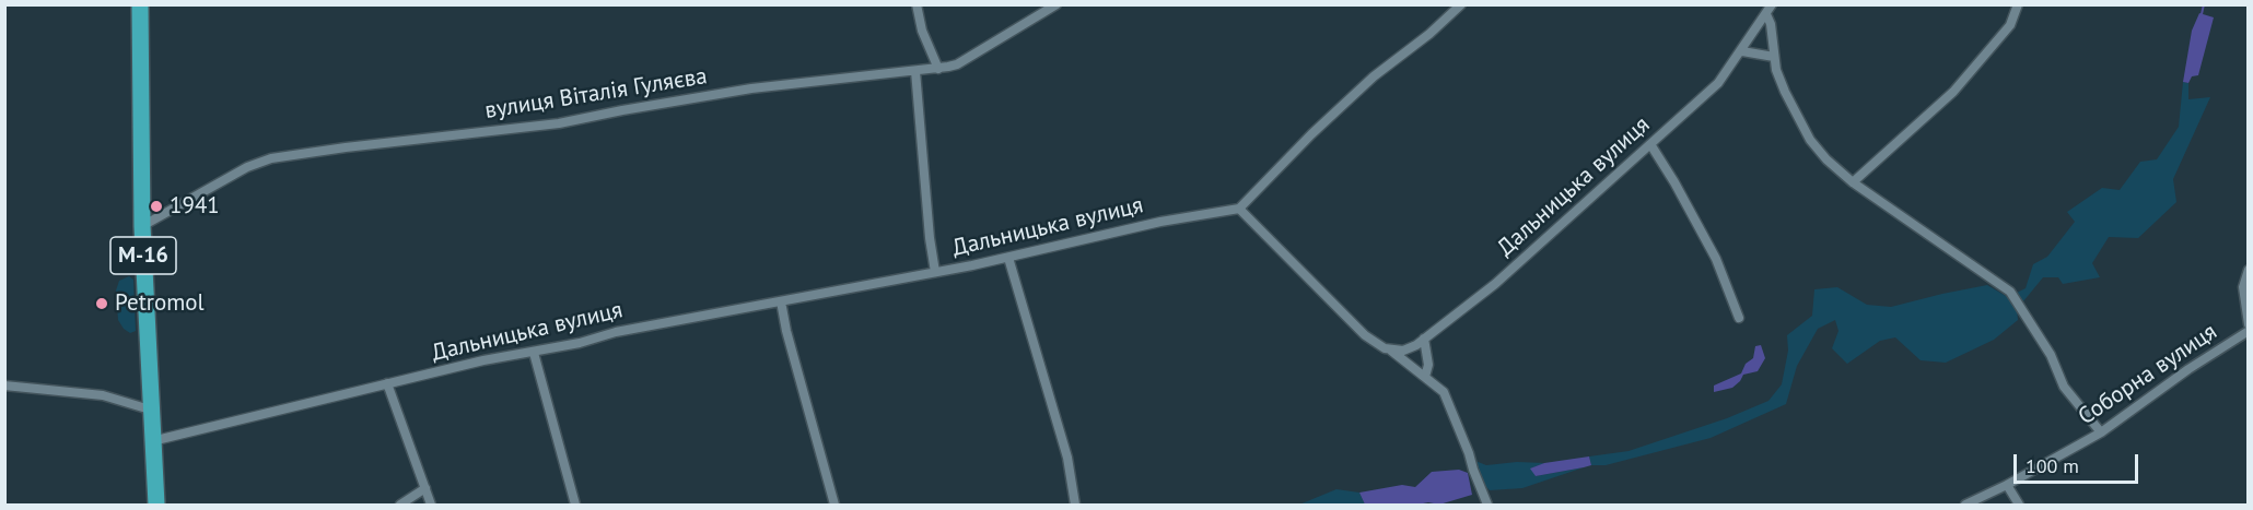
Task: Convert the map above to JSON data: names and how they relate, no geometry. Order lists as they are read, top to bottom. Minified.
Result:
{"streets":{"highway":["М-16"],"street":["вулиця Віталія Гуляєва","Дальницька вулиця","Соборна вулиця"]},"crossings":[["вулиця Віталія Гуляєва","М-16"],["Дальницька вулиця","М-16"]],"places":["1941","Petromol"],"scale_bar":"100 m"}
